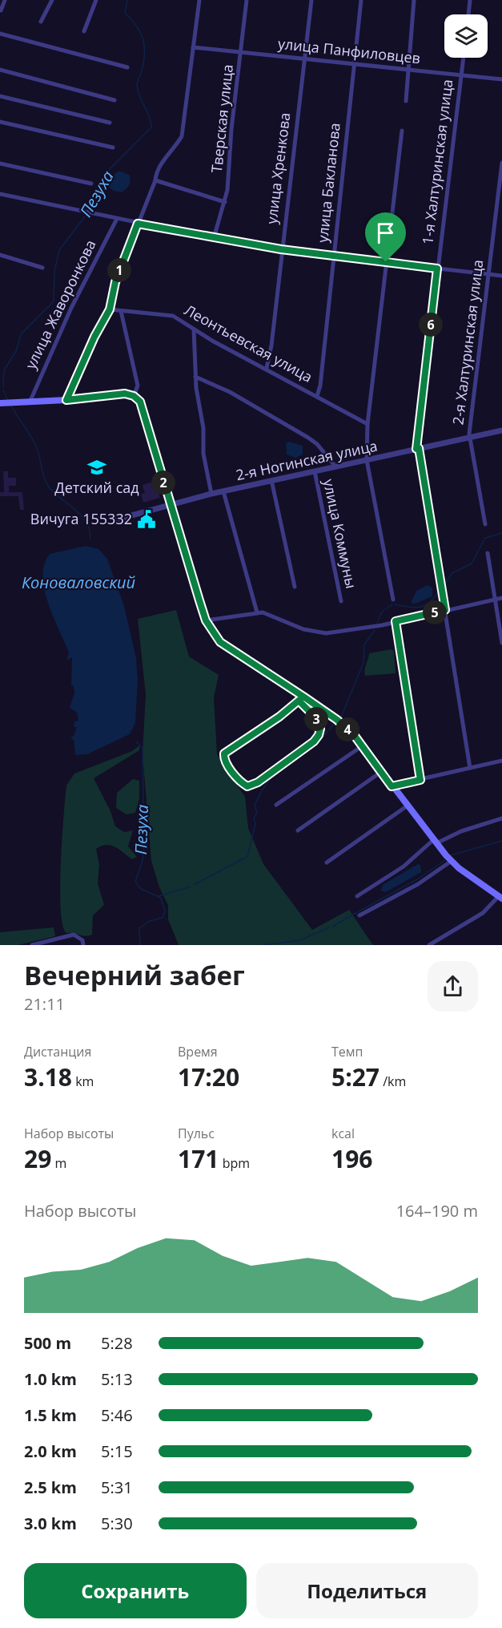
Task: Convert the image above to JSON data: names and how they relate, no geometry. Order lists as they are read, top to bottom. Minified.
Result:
{"streets":{"street":["улица Панфиловцев","Тверская улица","1-я Халтуринская улица","улица Хренкова","улица Бакланова","улица Жаворонкова","2-я Халтуринская улица","Леонтьевская улица","2-я Ногинская улица","улица Коммуны"]},"crossings":[["улица Панфиловцев","Тверская улица"],["улица Панфиловцев","1-я Халтуринская улица"],["улица Панфиловцев","улица Хренкова"],["улица Панфиловцев","улица Бакланова"],["1-я Халтуринская улица","2-я Ногинская улица"],["улица Хренкова","Леонтьевская улица"],["улица Бакланова","Леонтьевская улица"],["2-я Халтуринская улица","2-я Ногинская улица"],["2-я Ногинская улица","улица Коммуны"]],"water":["Пезуха","Коноваловский"],"places":{"school or university":["Детский сад"],"public building":["Вичуга 155332"]},"page":{"pins":["1","6","2","5","3","4"],"heading":["Вечерний забег","21:11"],"stats":[["Дистанция","3.18 km"],["Время","17:20"],["Темп","5:27 /km"],["Набор высоты","29 m"],["Пульс","171 bpm"],["kcal","196"]],"chart":["Набор высоты","164–190 m"],"list":[{"name":"500 m","note":"5:28"},{"name":"1.0 km","note":"5:13"},{"name":"1.5 km","note":"5:46"},{"name":"2.0 km","note":"5:15"},{"name":"2.5 km","note":"5:31"},{"name":"3.0 km","note":"5:30"}],"buttons":["Сохранить","Поделиться"]}}
